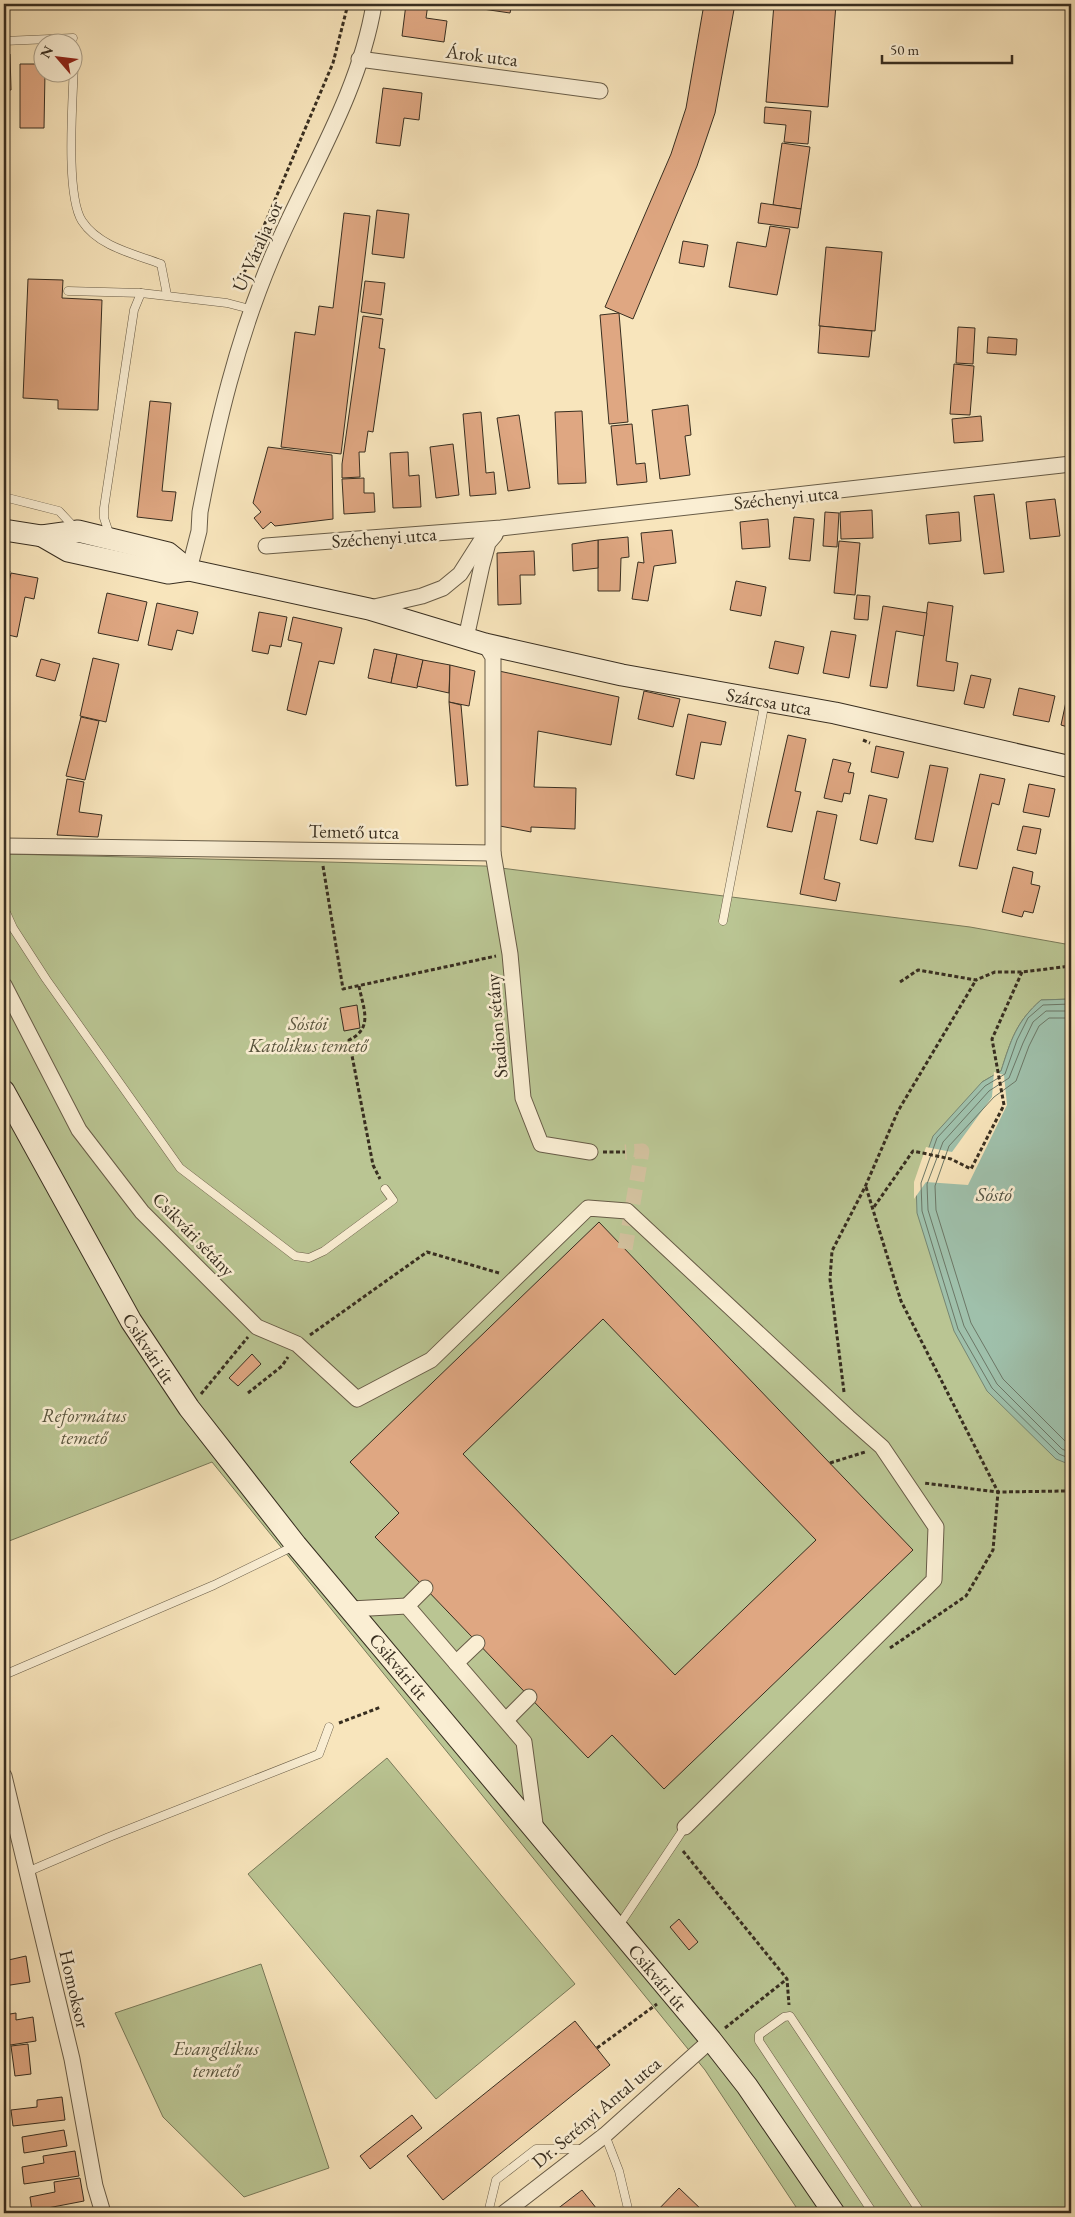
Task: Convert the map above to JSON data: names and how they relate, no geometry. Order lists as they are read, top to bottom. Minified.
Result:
{"streets":{"street":["Árok utca","Új Váralja sor","Széchenyi utca","Szárcsa utca","Temető utca","Stadion sétány","Csikvári sétány","Csikvári út","Homoksor","Dr. Serényi Antal utca"]},"crossings":[["Árok utca","Új Váralja sor"],["Új Váralja sor","Széchenyi utca"],["Széchenyi utca","Szárcsa utca"],["Temető utca","Stadion sétány"],["Csikvári út","Dr. Serényi Antal utca"]],"water":["Sóstó"],"parks":["Sóstói Katolikus temető","Református temető","Evangélikus temető"],"scale_bar":"50 m","north":"top left"}
